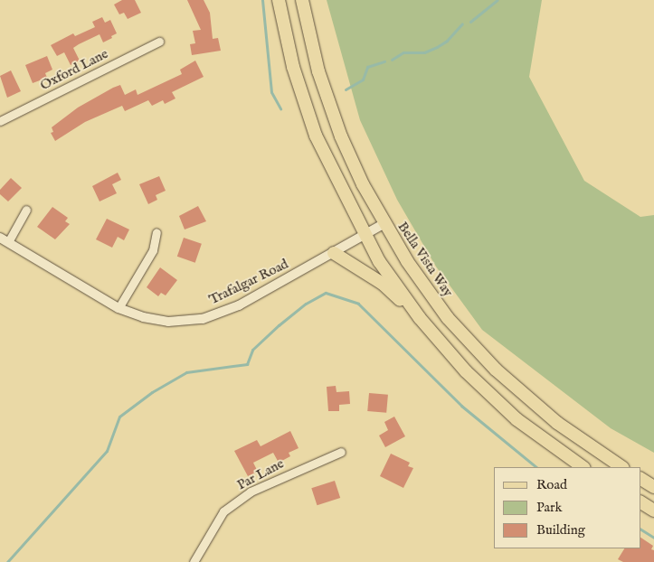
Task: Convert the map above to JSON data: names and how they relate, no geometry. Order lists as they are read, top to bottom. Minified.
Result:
{"streets":{"main road":["Bella Vista Way"],"street":["Oxford Lane","Trafalgar Road","Par Lane"]},"crossings":[["Bella Vista Way","Trafalgar Road"]],"legend":["Road","Park","Building"]}
